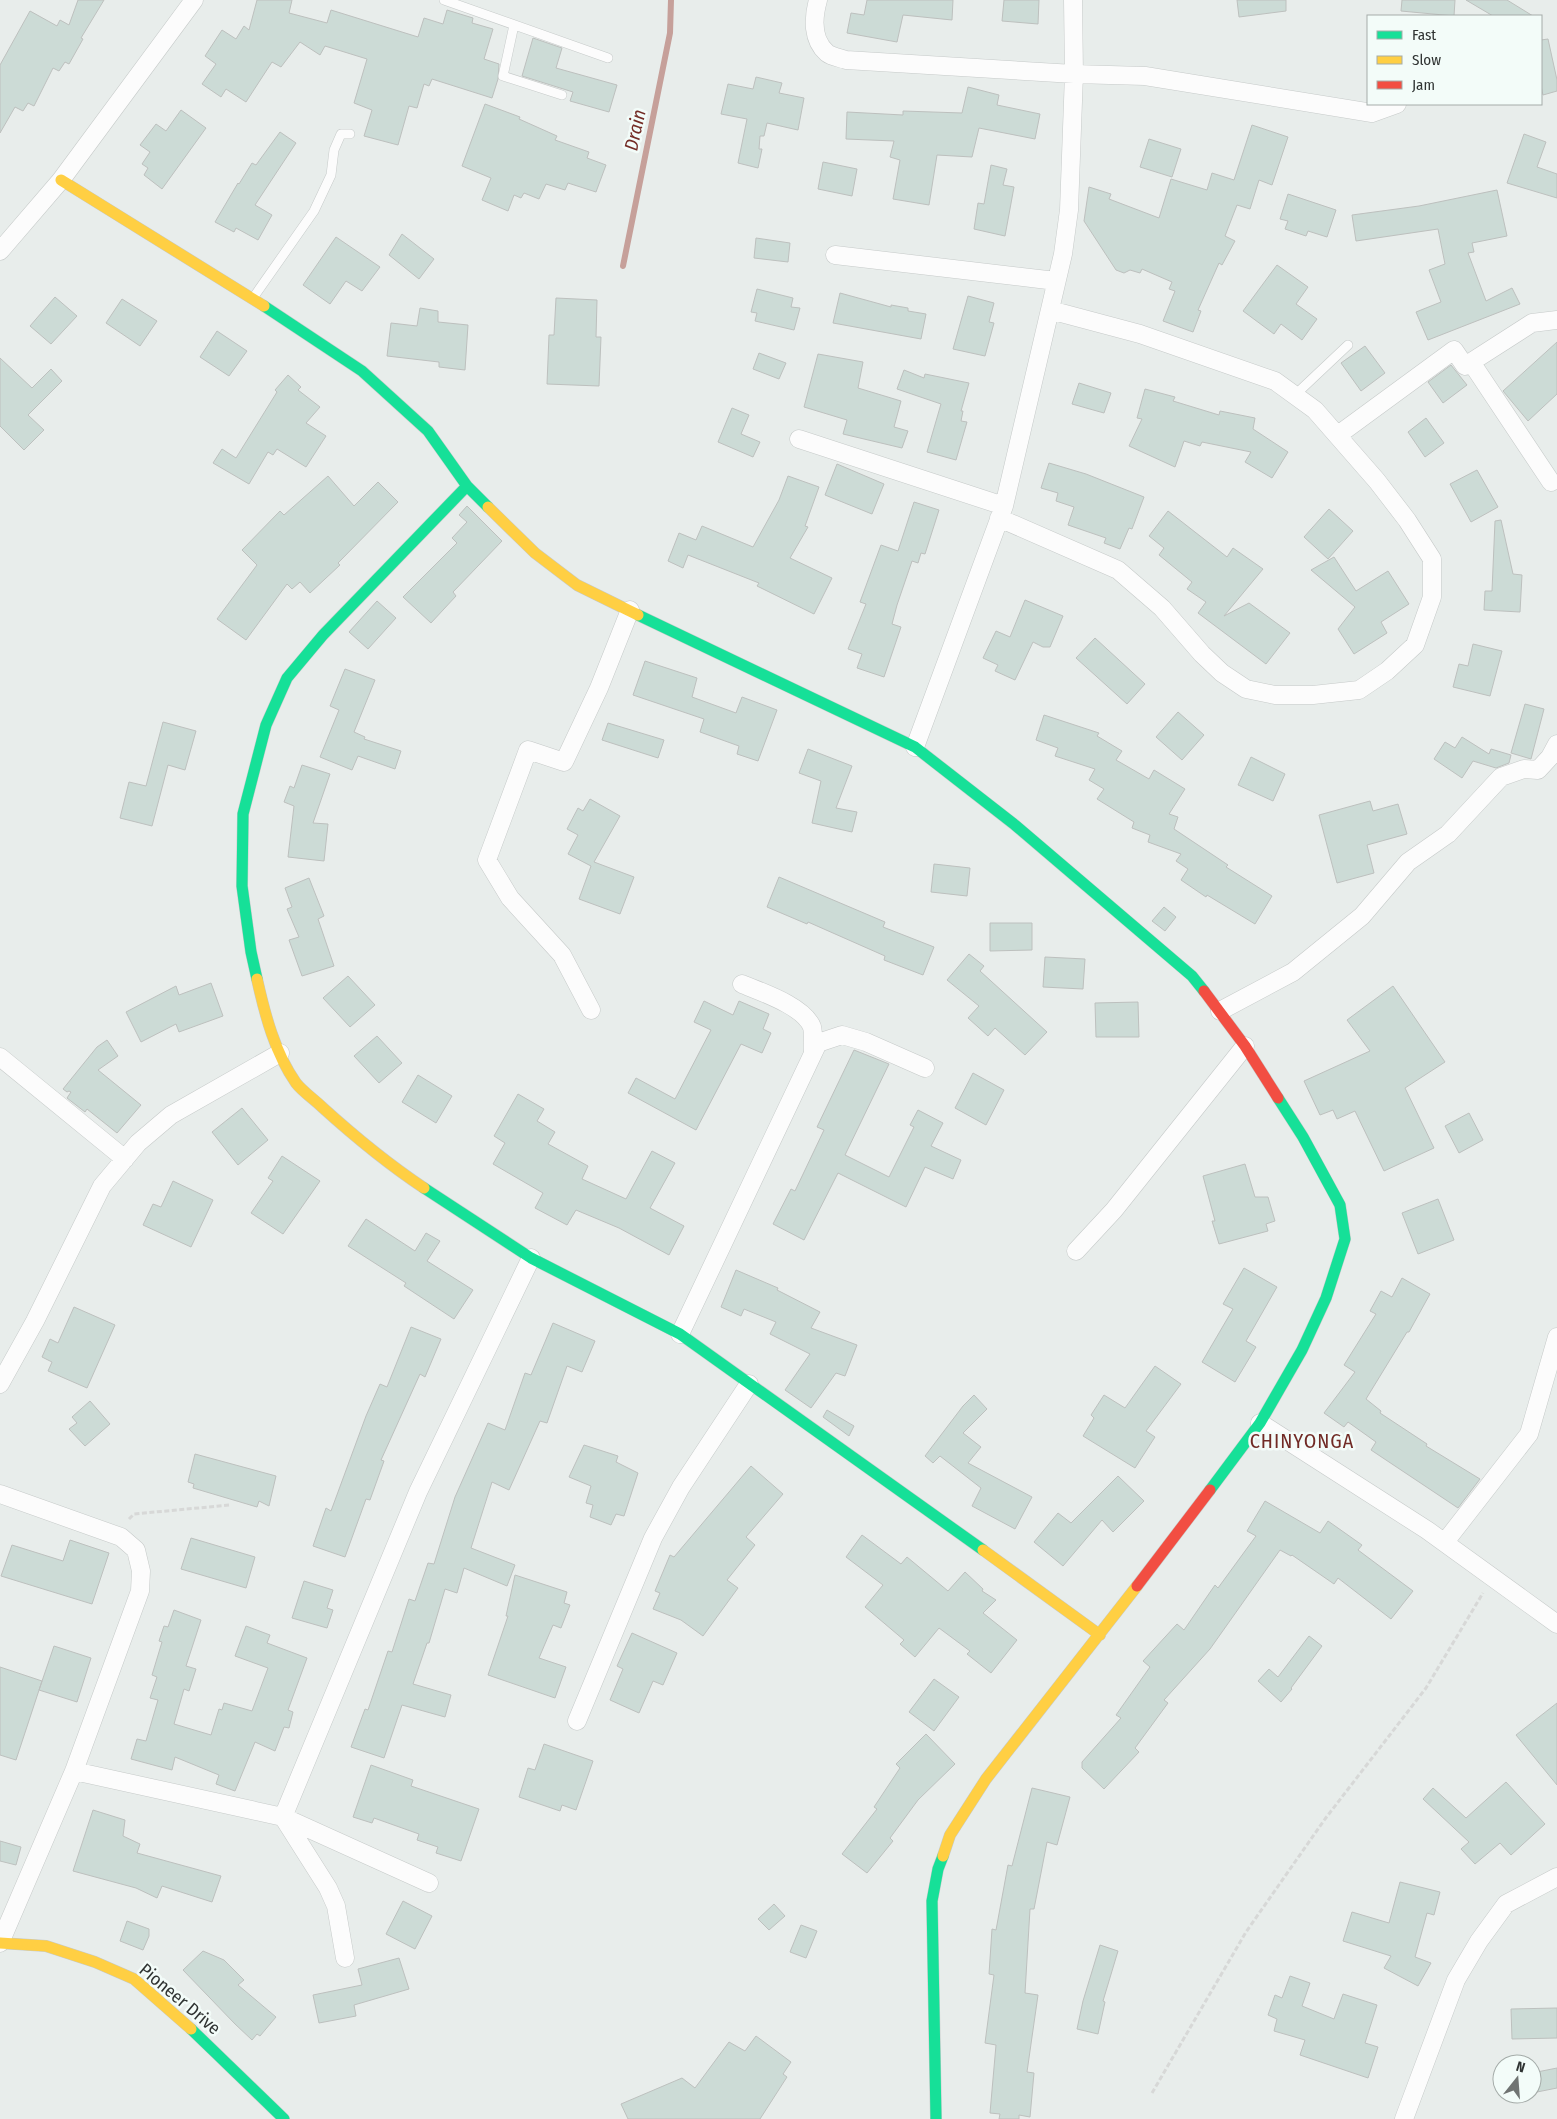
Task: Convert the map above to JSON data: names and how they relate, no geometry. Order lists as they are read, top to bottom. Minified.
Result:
{"streets":{"street":["Pioneer Drive"]},"districts":["CHINYONGA"],"water":["Drain"],"legend":["Fast","Slow","Jam"],"north":"top"}
